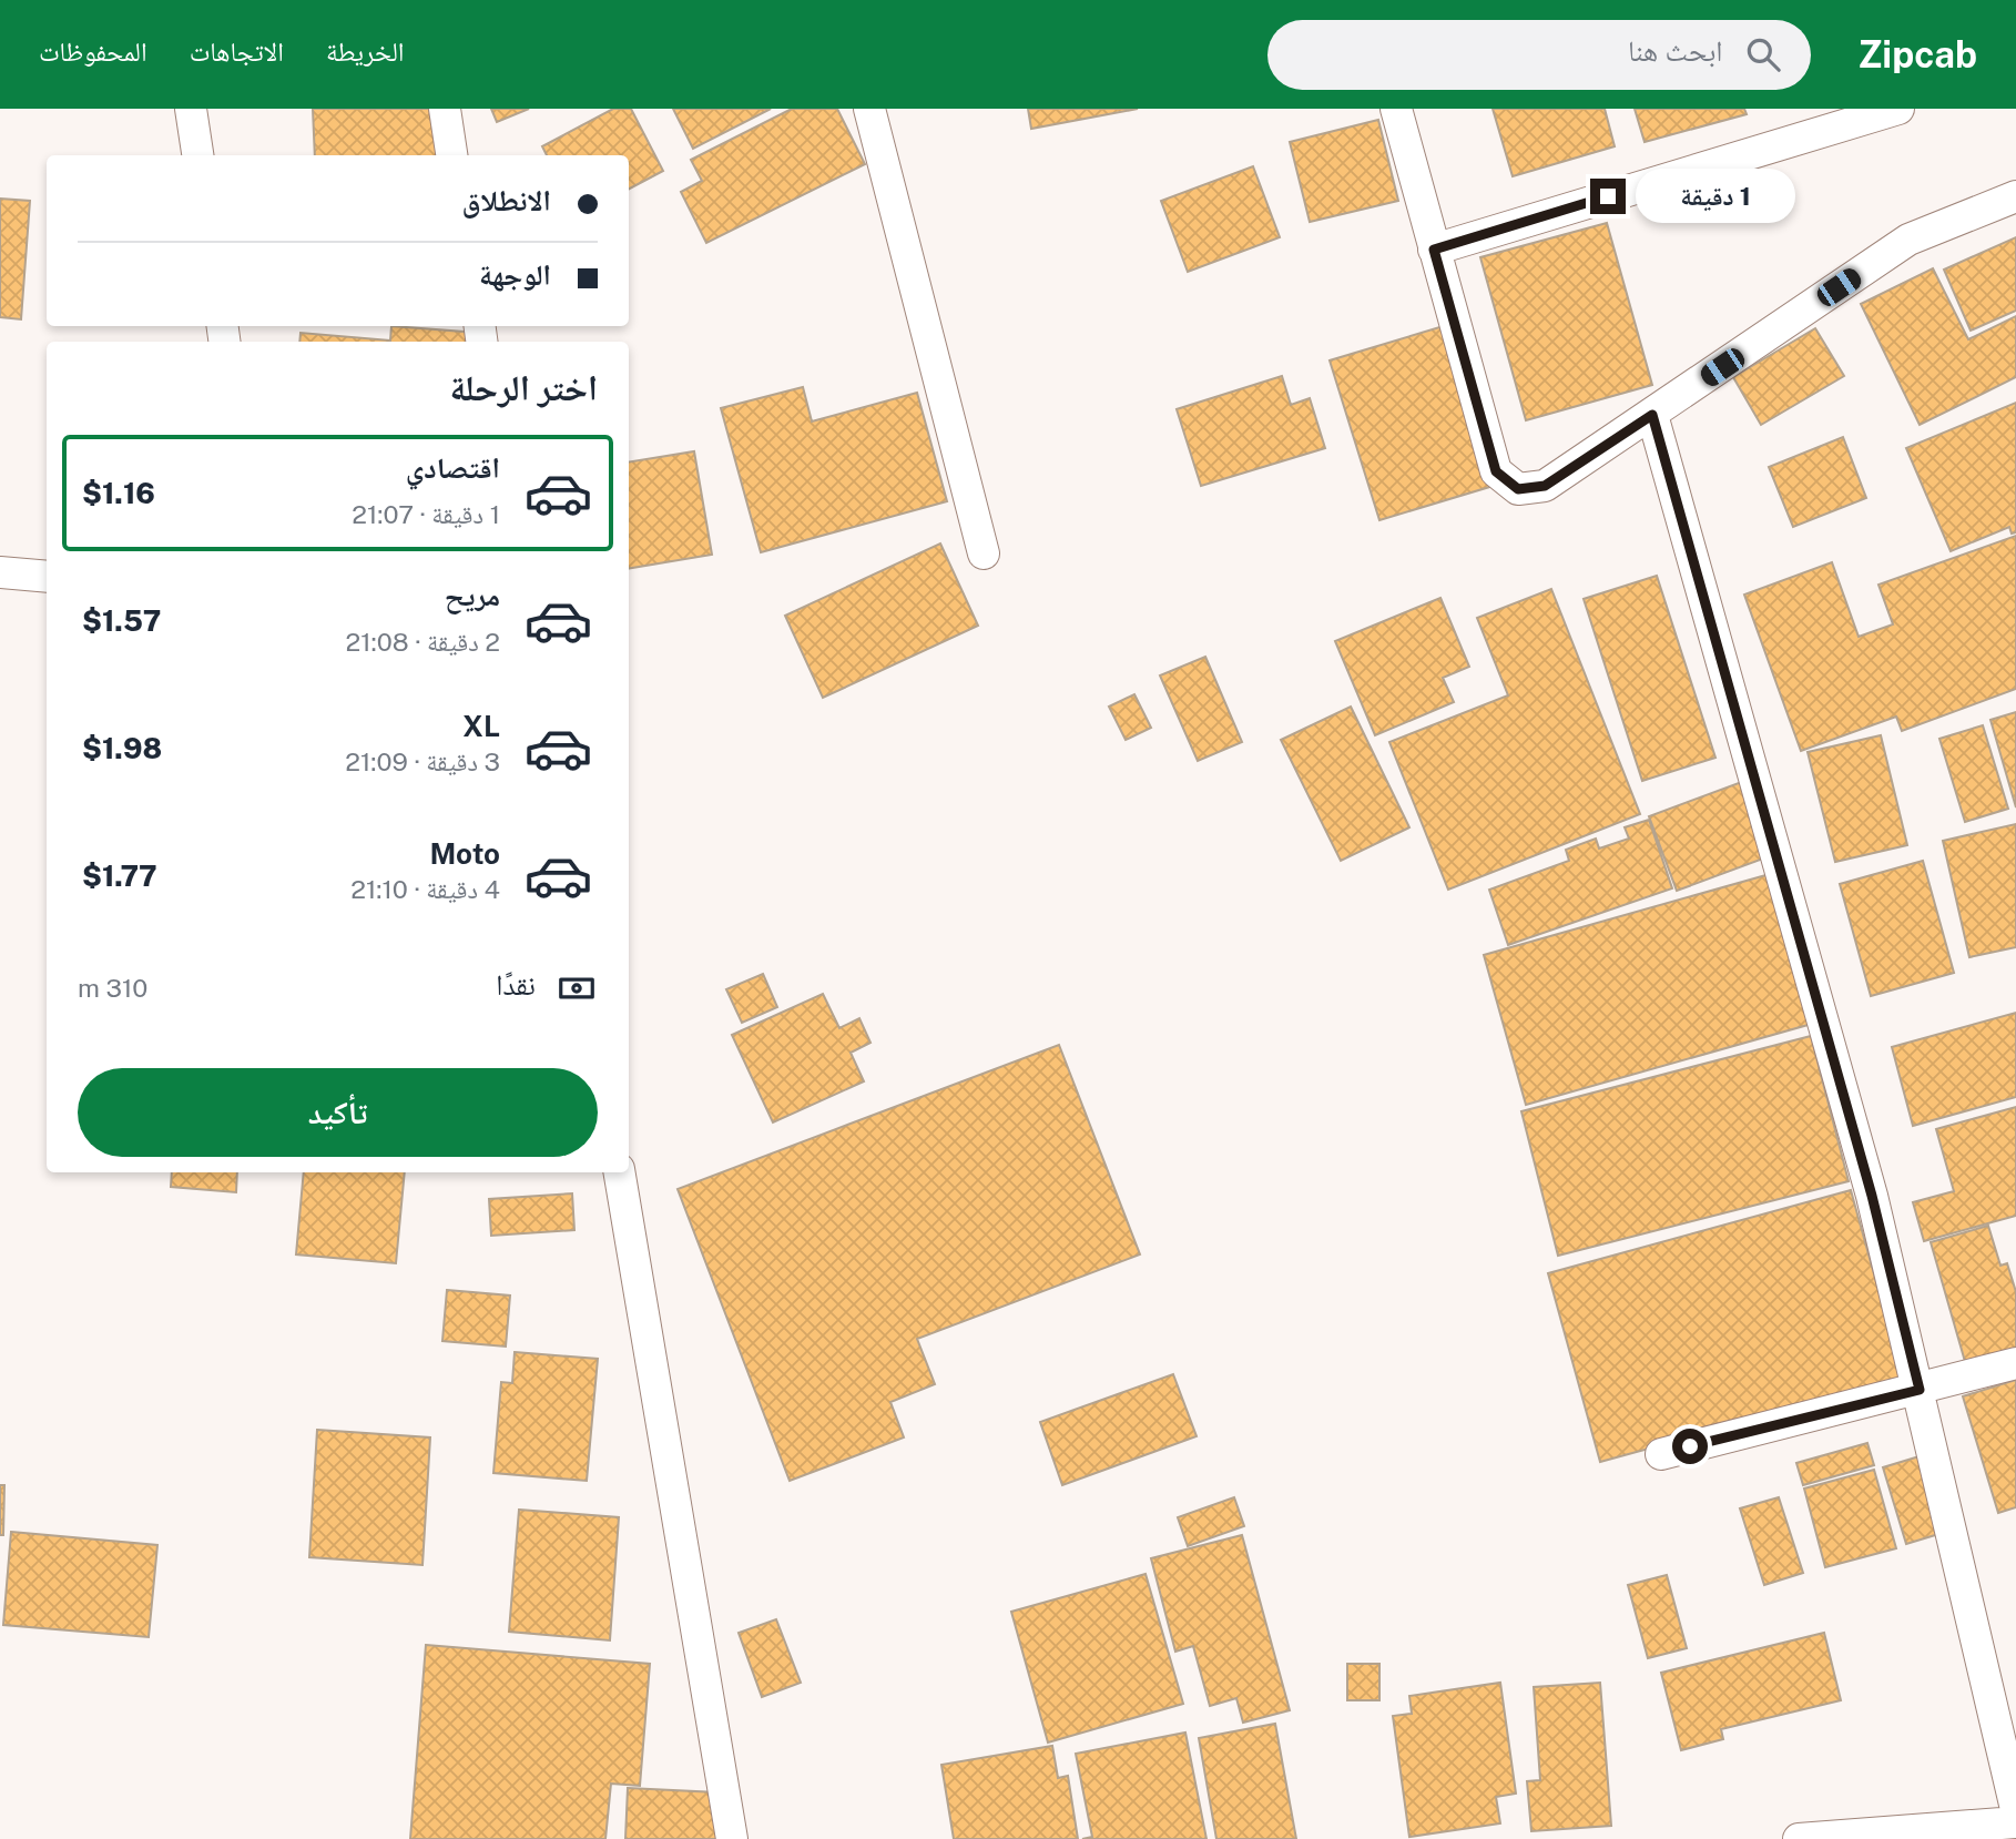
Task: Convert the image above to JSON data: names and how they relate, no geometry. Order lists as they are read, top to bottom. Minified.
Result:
{"page":{"header":"Zipcab","search":"ابحث هنا","nav":["الخريطة","الاتجاهات","المحفوظات"],"banner":["الانطلاق","الوجهة"],"bubble":"1 دقيقة","heading":"اختر الرحلة","list":[{"name":"اقتصادي","note":"1 دقيقة · 21:07","value":"$1.16"},{"name":"مريح","note":"2 دقيقة · 21:08","value":"$1.57"},{"name":"XL","note":"3 دقيقة · 21:09","value":"$1.98"},{"name":"Moto","note":"4 دقيقة · 21:10","value":"$1.77"}],"pay":["نقدًا","310 m"],"buttons":"تأكيد"}}
